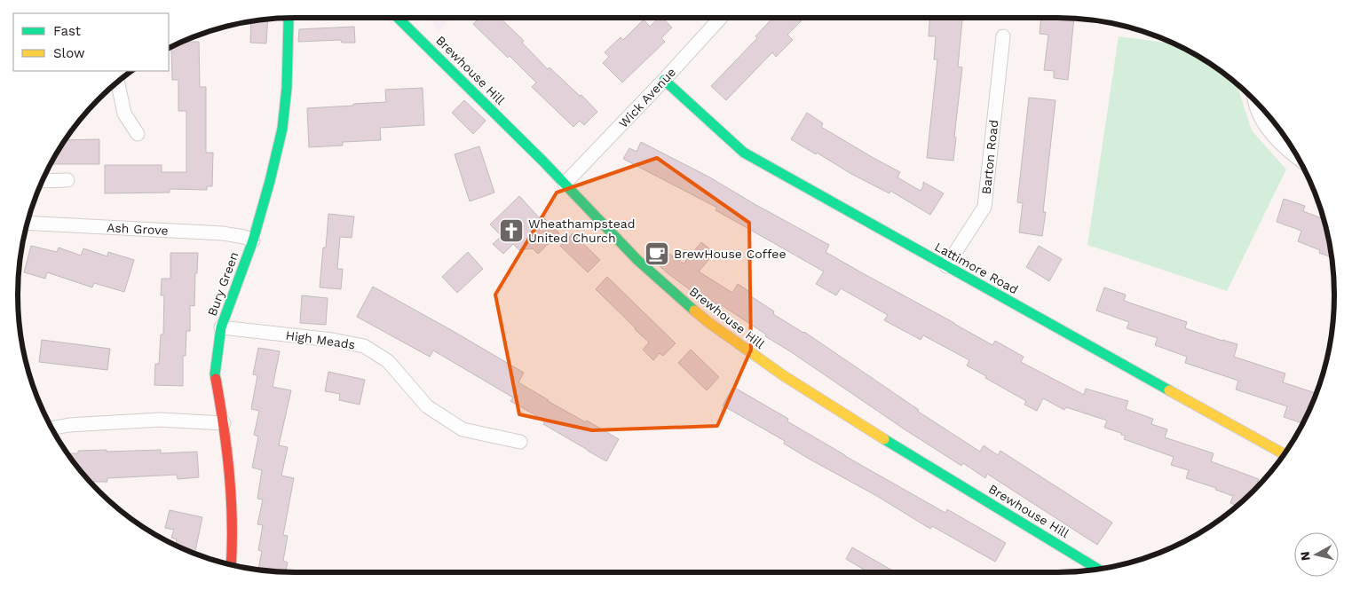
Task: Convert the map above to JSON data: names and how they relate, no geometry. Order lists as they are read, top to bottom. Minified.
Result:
{"streets":{"street":["Brewhouse Hill","Wick Avenue","Barton Road","Ash Grove","Lattimore Road","Bury Green","High Meads"]},"crossings":[["Brewhouse Hill","Wick Avenue"],["Wick Avenue","Lattimore Road"],["Barton Road","Lattimore Road"],["Ash Grove","Bury Green"],["Bury Green","High Meads"]],"places":{"church":["Wheathampstead United Church"],"cafe":["BrewHouse Coffee"]},"legend":["Fast","Slow"],"north":"left"}
